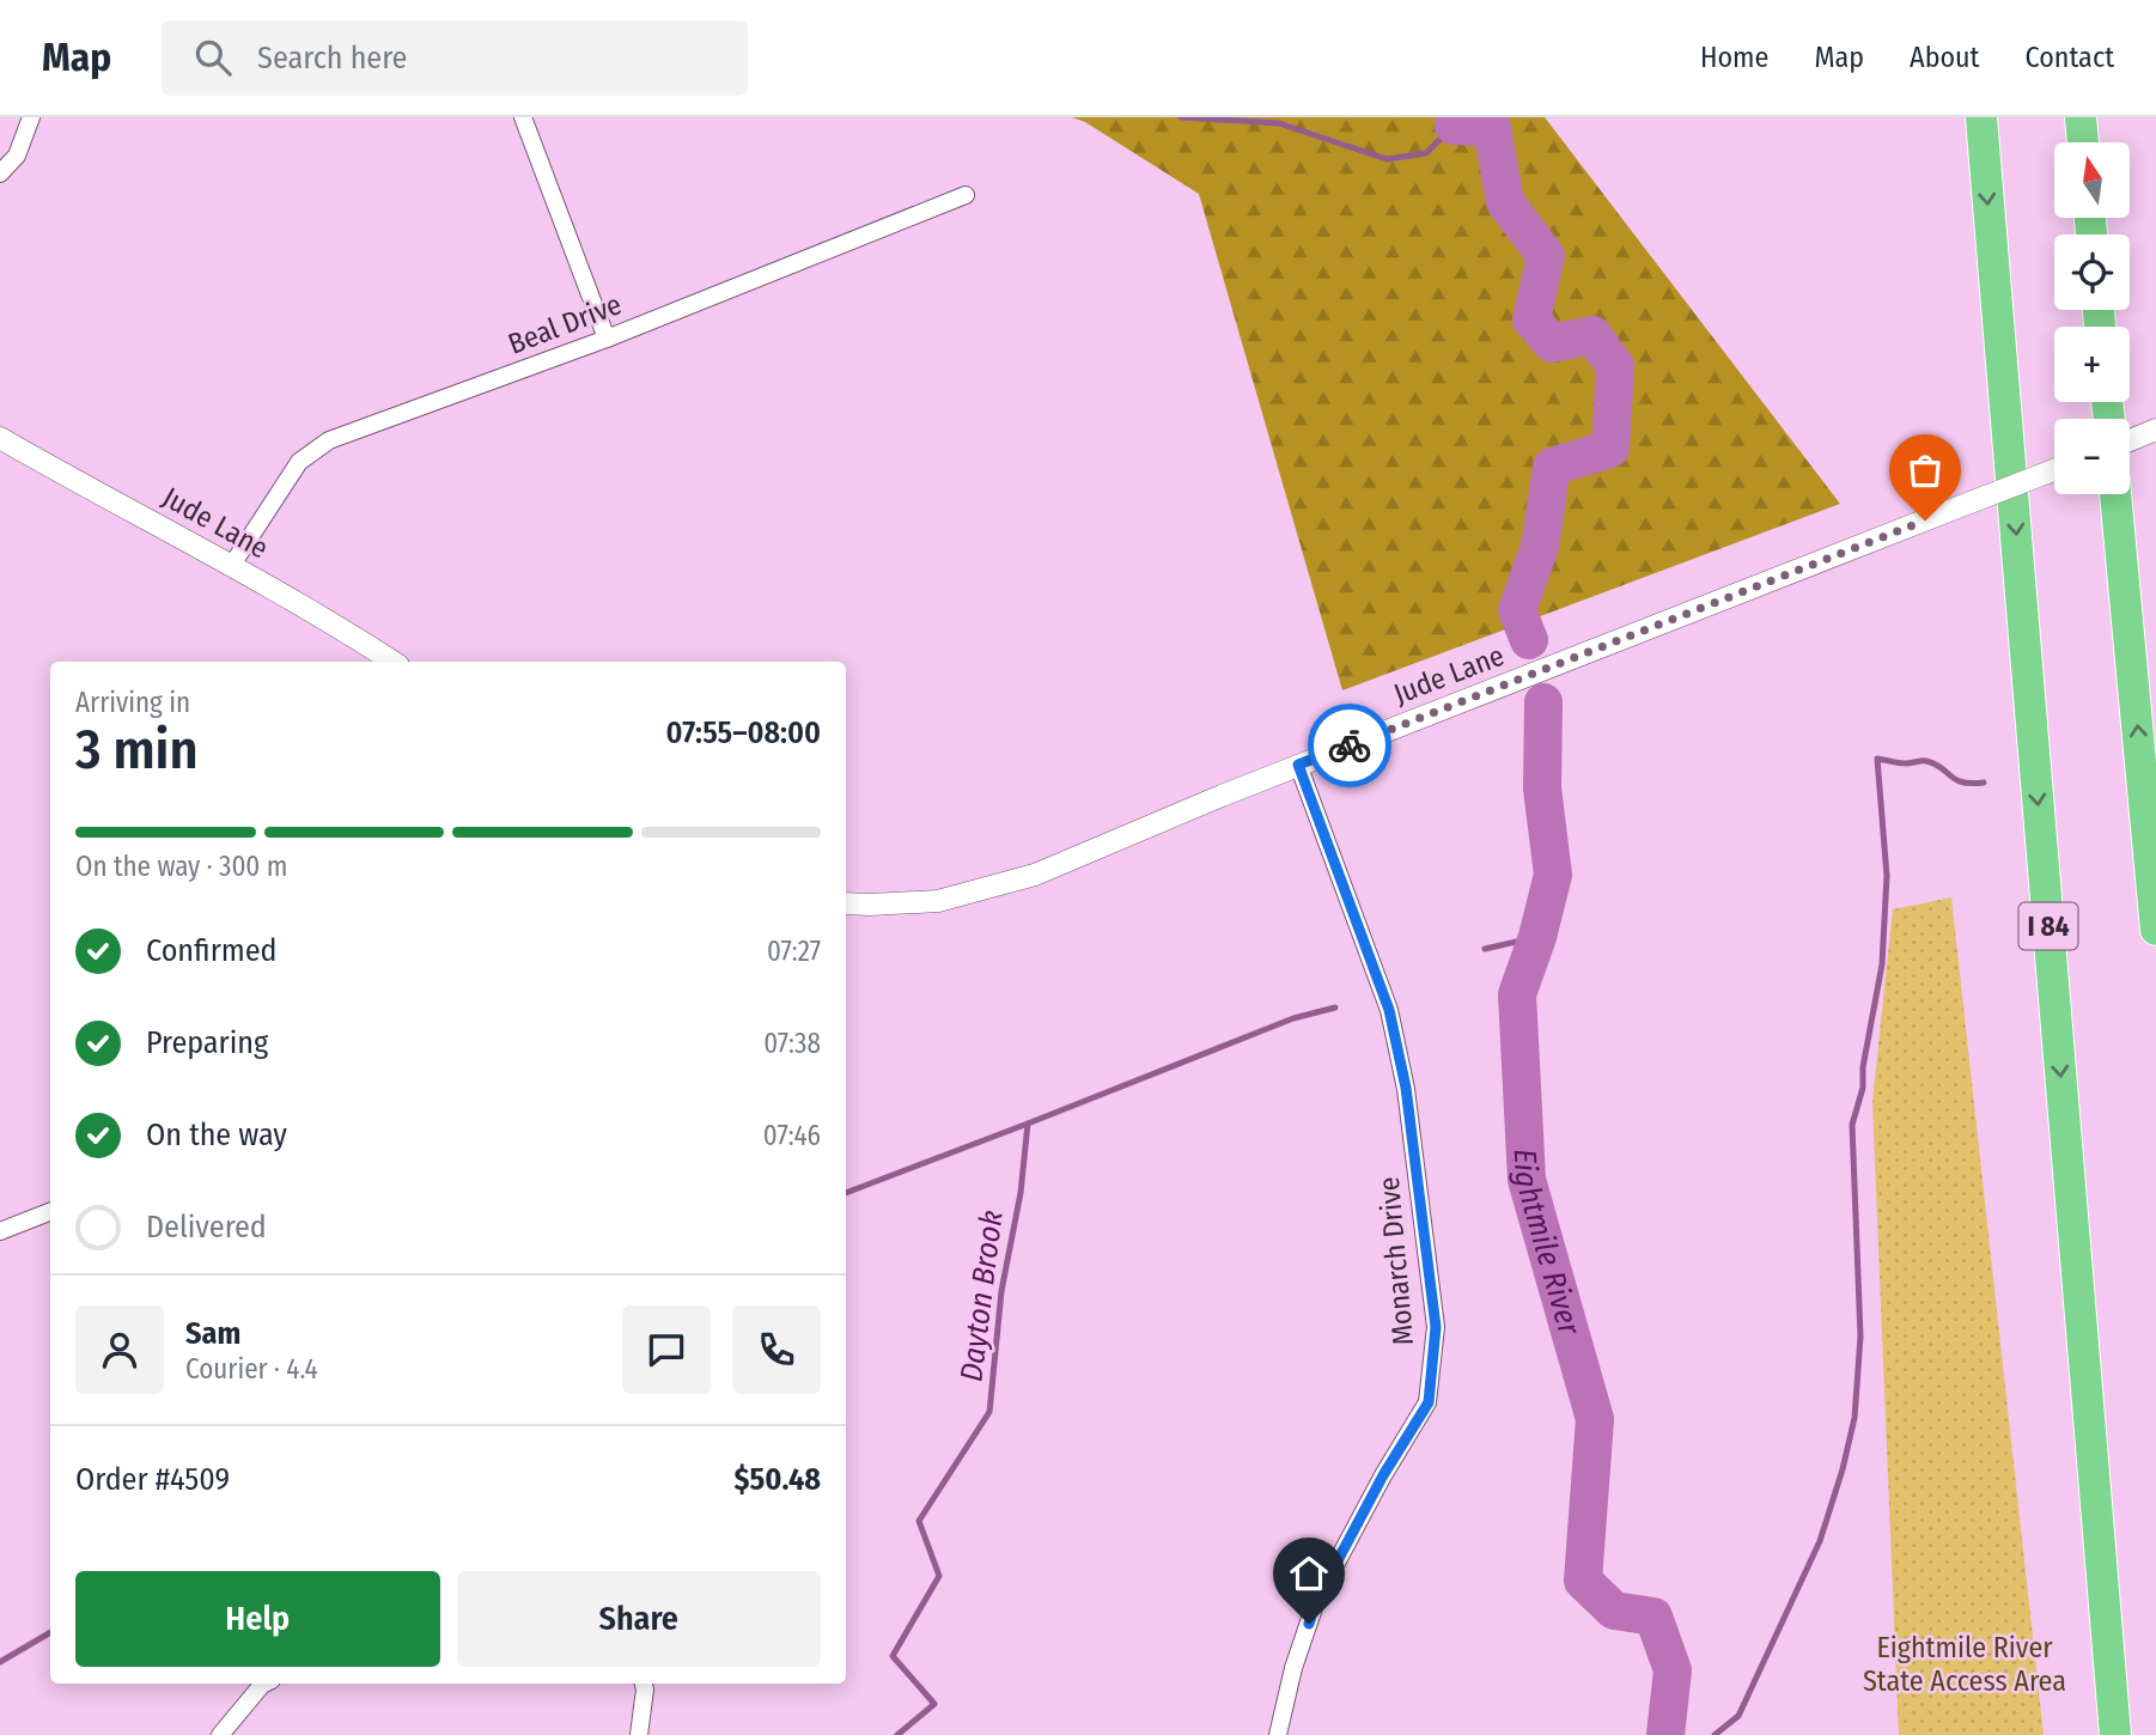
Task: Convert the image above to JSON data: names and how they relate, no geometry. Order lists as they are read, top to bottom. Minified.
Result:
{"streets":{"highway":["I 84"],"street":["Beal Drive","Jude Lane","Monarch Drive"]},"crossings":[["Beal Drive","Jude Lane"],["Jude Lane","Monarch Drive"]],"water":["Eightmile River","Dayton Brook"],"parks":["Eightmile River State Access Area"],"north":"top","page":{"header":"Map","search":"Search here","nav":["Home","Map","About","Contact"],"map_buttons":["+","−"],"heading":["3 min","Arriving in","07:55–08:00"],"panel":["Sam","Courier · 4.4","Order #4509","$50.48"],"bar":"On the way · 300 m","list":[["Confirmed","07:27"],["Preparing","07:38"],["On the way","07:46"],"Delivered"],"buttons":["Help","Share"]}}
